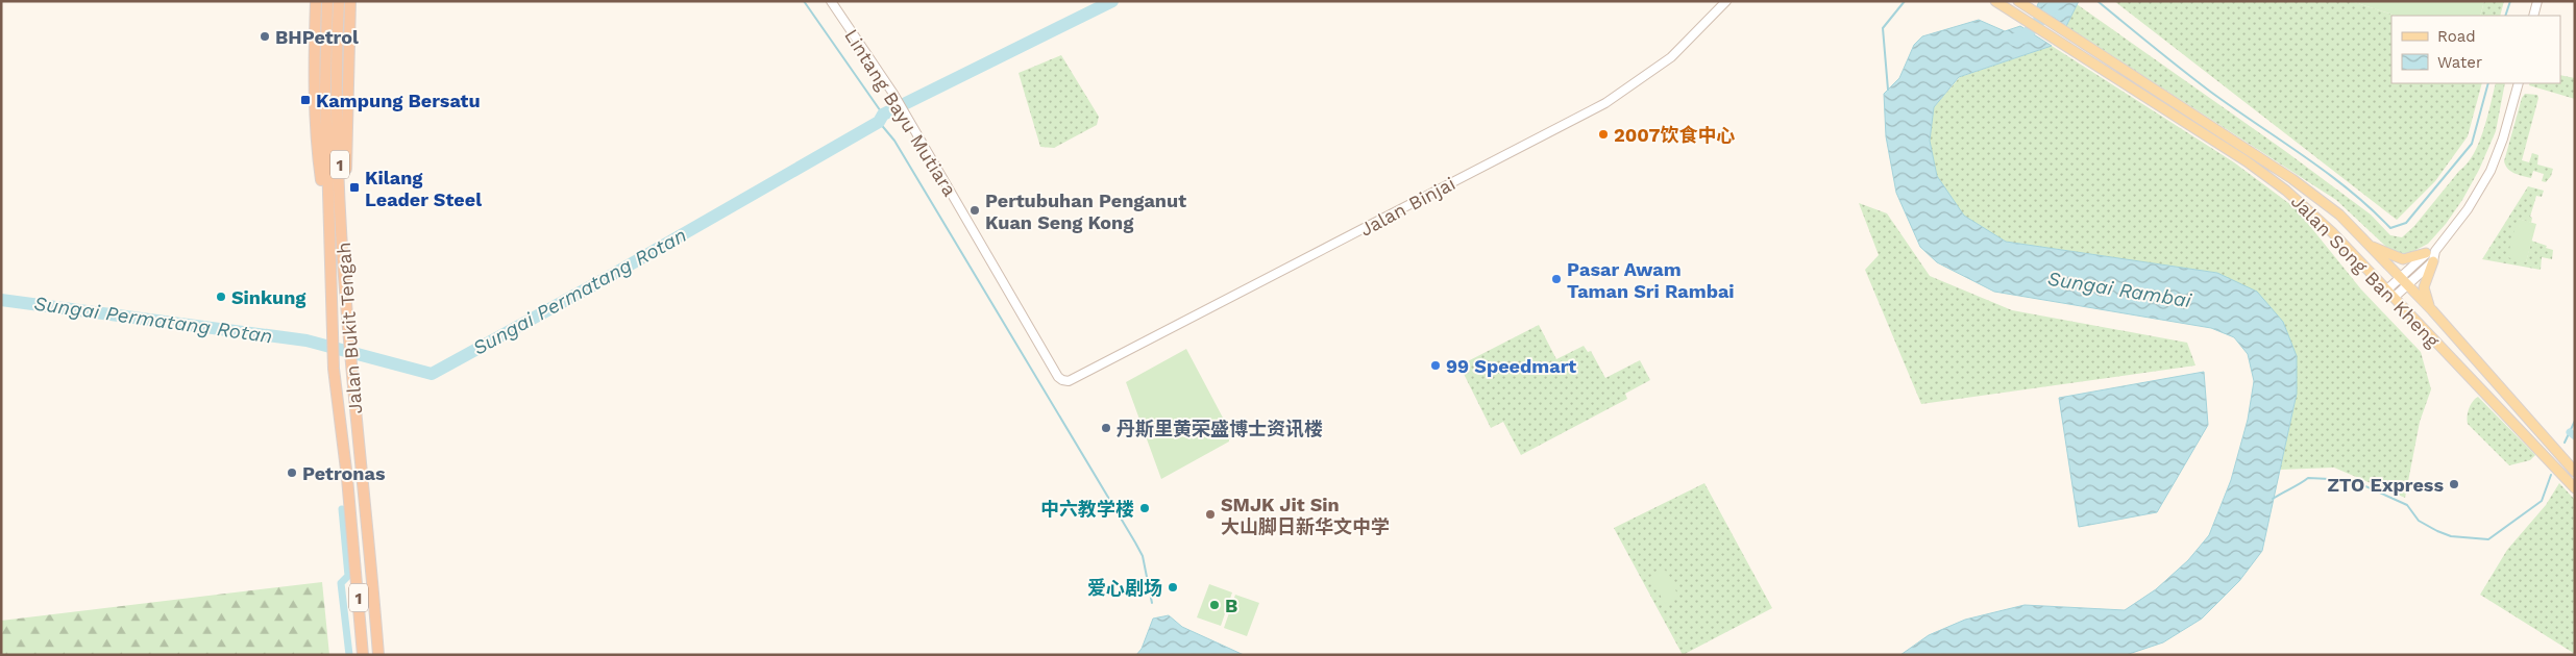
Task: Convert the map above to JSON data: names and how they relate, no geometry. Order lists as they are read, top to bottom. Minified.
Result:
{"streets":{"highway":["1","Jalan Bukit Tengah"],"main road":["Jalan Song Ban Kheng"],"street":["Lintang Bayu Mutiara","Jalan Binjai"]},"crossings":[["Lintang Bayu Mutiara","Jalan Binjai"]],"water":["Sungai Rambai","Sungai Permatang Rotan"],"places":{"other":["BHPetrol","2007饮食中心","Pertubuhan Penganut Kuan Seng Kong","Pasar Awam Taman Sri Rambai","Sinkung","99 Speedmart","丹斯里黄荣盛博士资讯楼","Petronas","ZTO Express","中六教学楼","SMJK Jit Sin 大山脚日新华文中学","爱心剧场","B"],"transit":["Kampung Bersatu","Kilang Leader Steel"]},"legend":["Road","Water"]}
